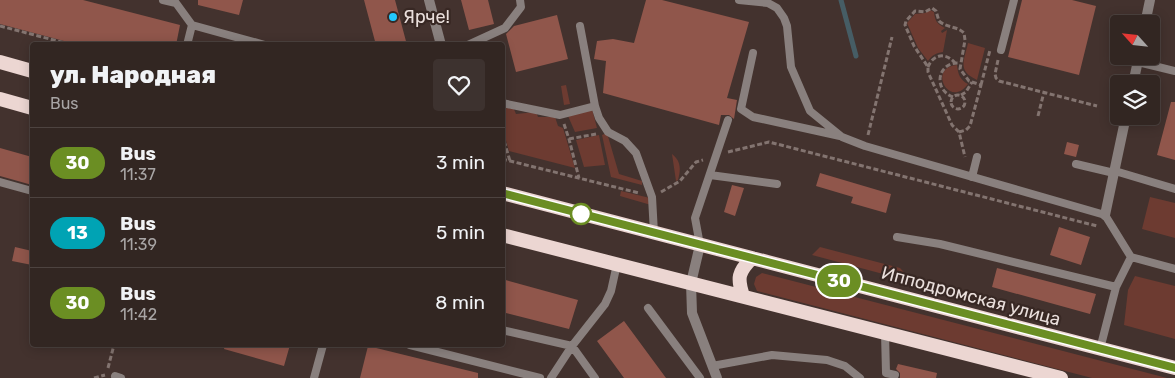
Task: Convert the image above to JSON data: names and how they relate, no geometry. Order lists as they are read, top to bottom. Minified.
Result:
{"streets":{"highway":["Ипподромская улица"]},"places":["Ярче!"],"lines":["bus line 30"],"north":"top left","page":{"on_map":"30","heading":["ул. Народная","Bus"],"list":[{"mark":"30","name":"Bus","note":"11:37","value":"3 min"},{"mark":"13","name":"Bus","note":"11:39","value":"5 min"},{"mark":"30","name":"Bus","note":"11:42","value":"8 min"}]}}
